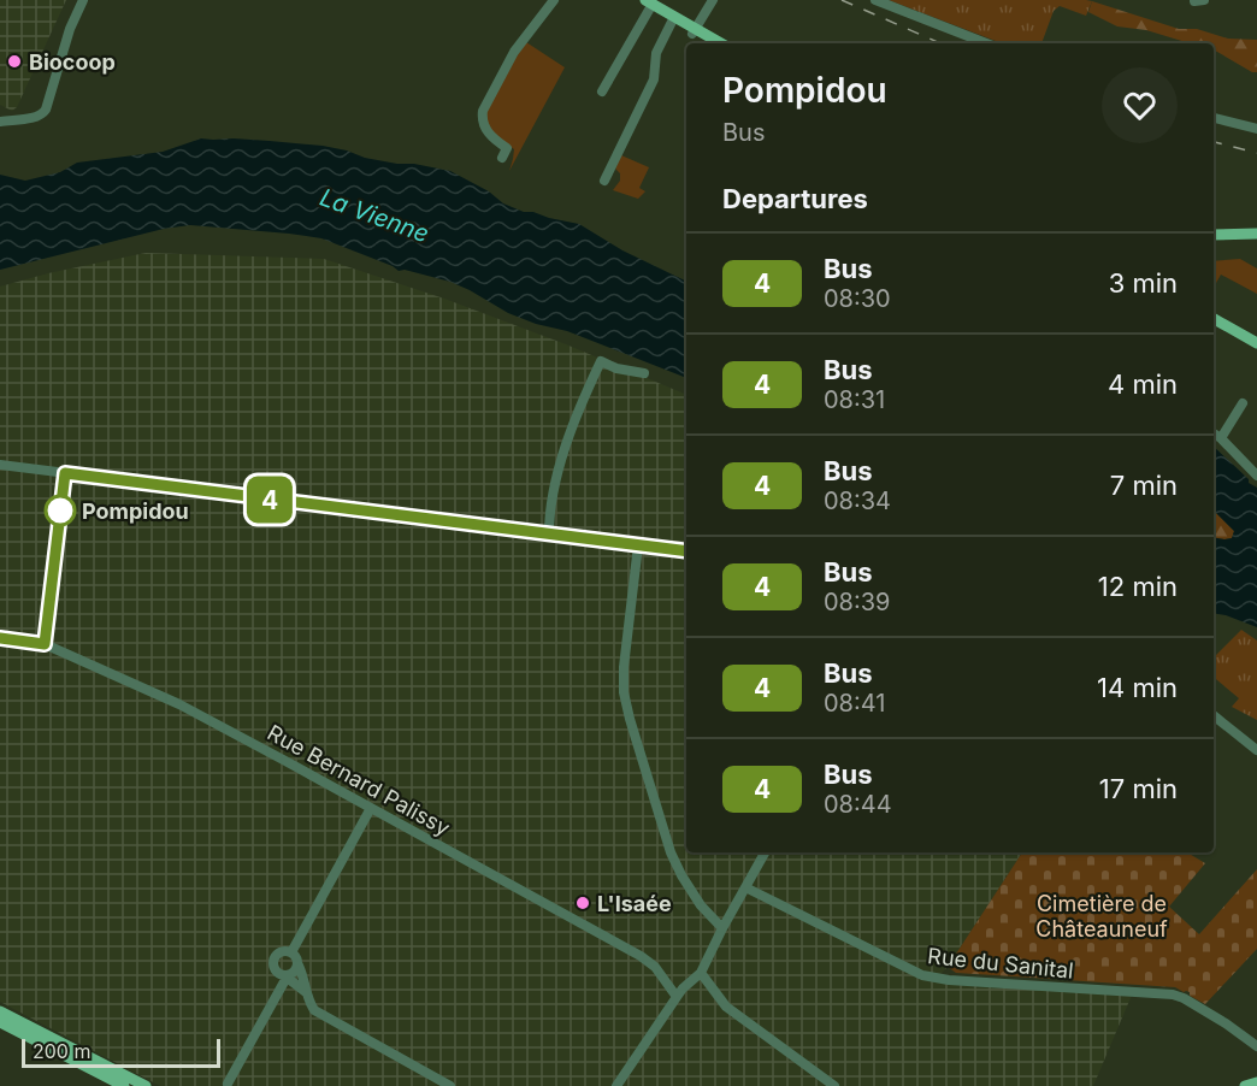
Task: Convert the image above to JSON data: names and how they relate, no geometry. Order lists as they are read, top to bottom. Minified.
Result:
{"streets":{"street":["Rue Bernard Palissy","Rue du Sanital"]},"water":["La Vienne"],"parks":["Cimetière de Châteauneuf"],"places":["Biocoop","Pompidou","L'Isaée"],"lines":["bus line 4"],"scale_bar":"200 m","page":{"on_map":"4","heading":[["Pompidou","Bus"],"Departures"],"list":[{"mark":"4","name":"Bus","note":"08:30","value":"3 min"},{"mark":"4","name":"Bus","note":"08:31","value":"4 min"},{"mark":"4","name":"Bus","note":"08:34","value":"7 min"},{"mark":"4","name":"Bus","note":"08:39","value":"12 min"},{"mark":"4","name":"Bus","note":"08:41","value":"14 min"},{"mark":"4","name":"Bus","note":"08:44","value":"17 min"}],"scale":"200 m"}}
